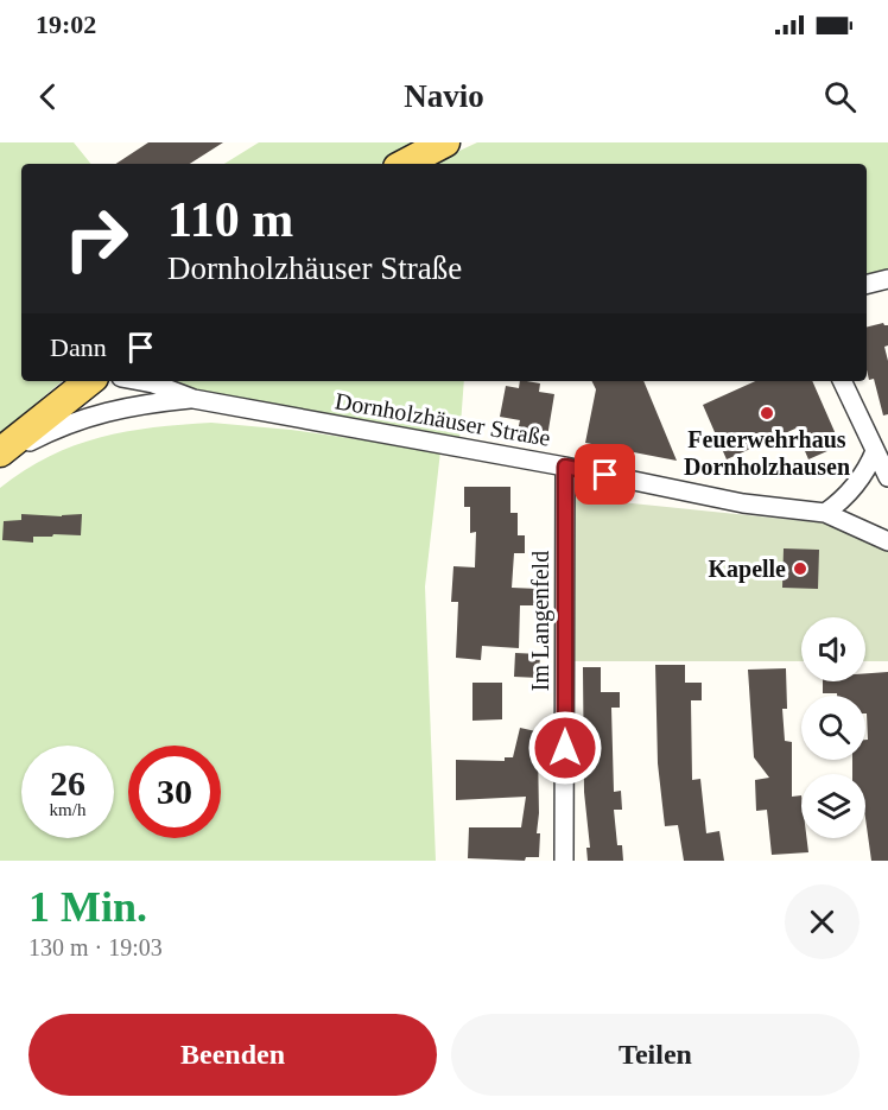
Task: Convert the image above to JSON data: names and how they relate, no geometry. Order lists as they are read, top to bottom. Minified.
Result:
{"streets":{"street":["Dornholzhäuser Straße","Im Langenfeld"]},"crossings":[["Dornholzhäuser Straße","Im Langenfeld"]],"places":["Feuerwehrhaus Dornholzhausen","Kapelle"],"page":{"status":"19:02","header":"Navio","turn":["110 m","Dornholzhäuser Straße"],"then":"Dann","speed":"26 km/h","limit":"30","heading":["1 Min.","130 m · 19:03"],"buttons":["Beenden","Teilen"]}}
